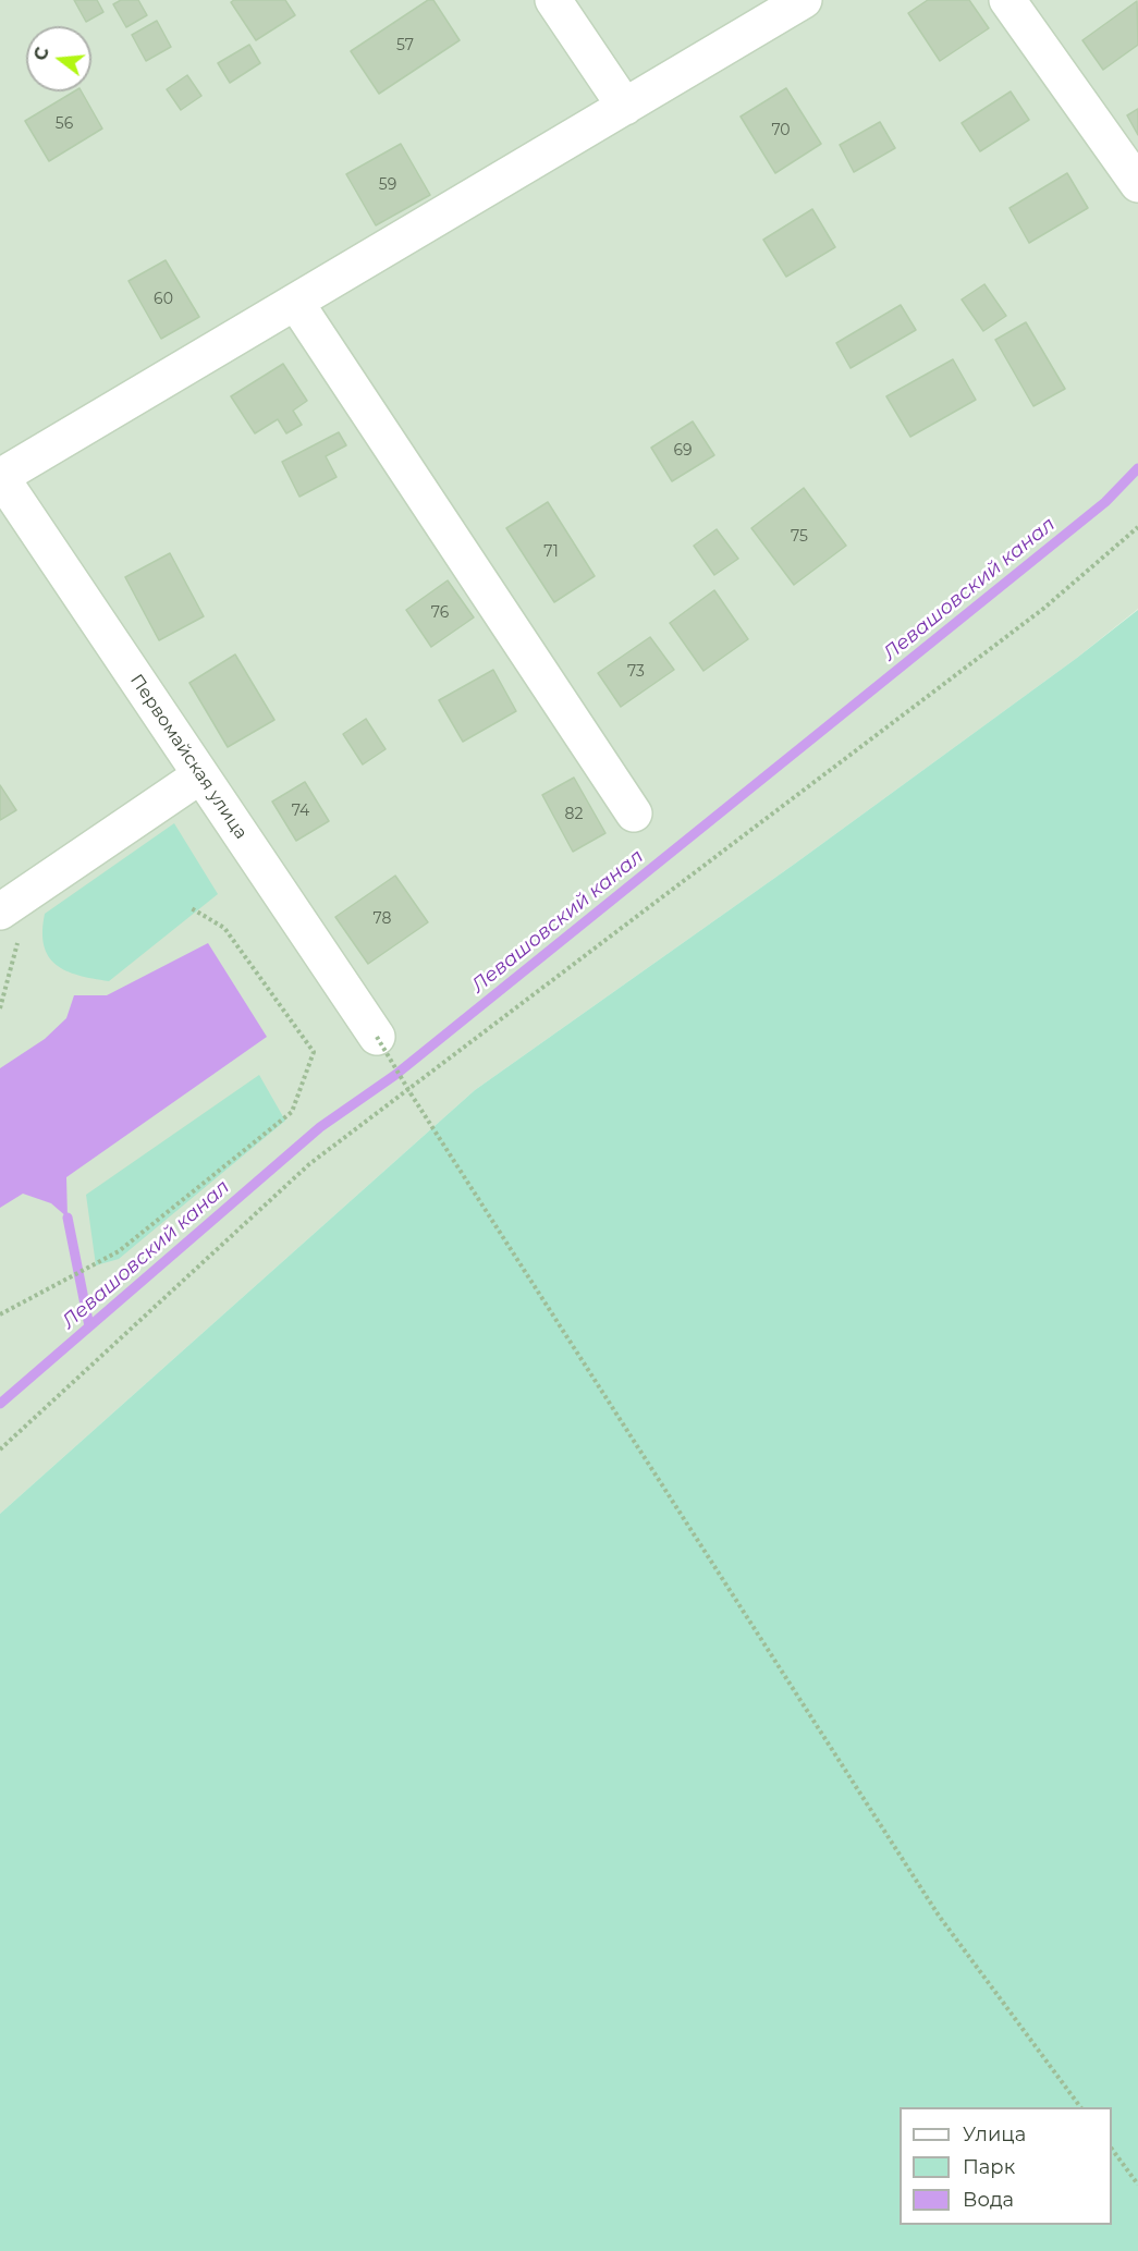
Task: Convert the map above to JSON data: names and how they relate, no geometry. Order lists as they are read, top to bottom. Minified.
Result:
{"streets":{"street":["Первомайская улица"]},"water":["Левашовский канал"],"house_numbers":["57","56","70","59","60","69","75","71","76","73","74","82","78"],"legend":["Улица","Парк","Вода"],"north":"left"}
